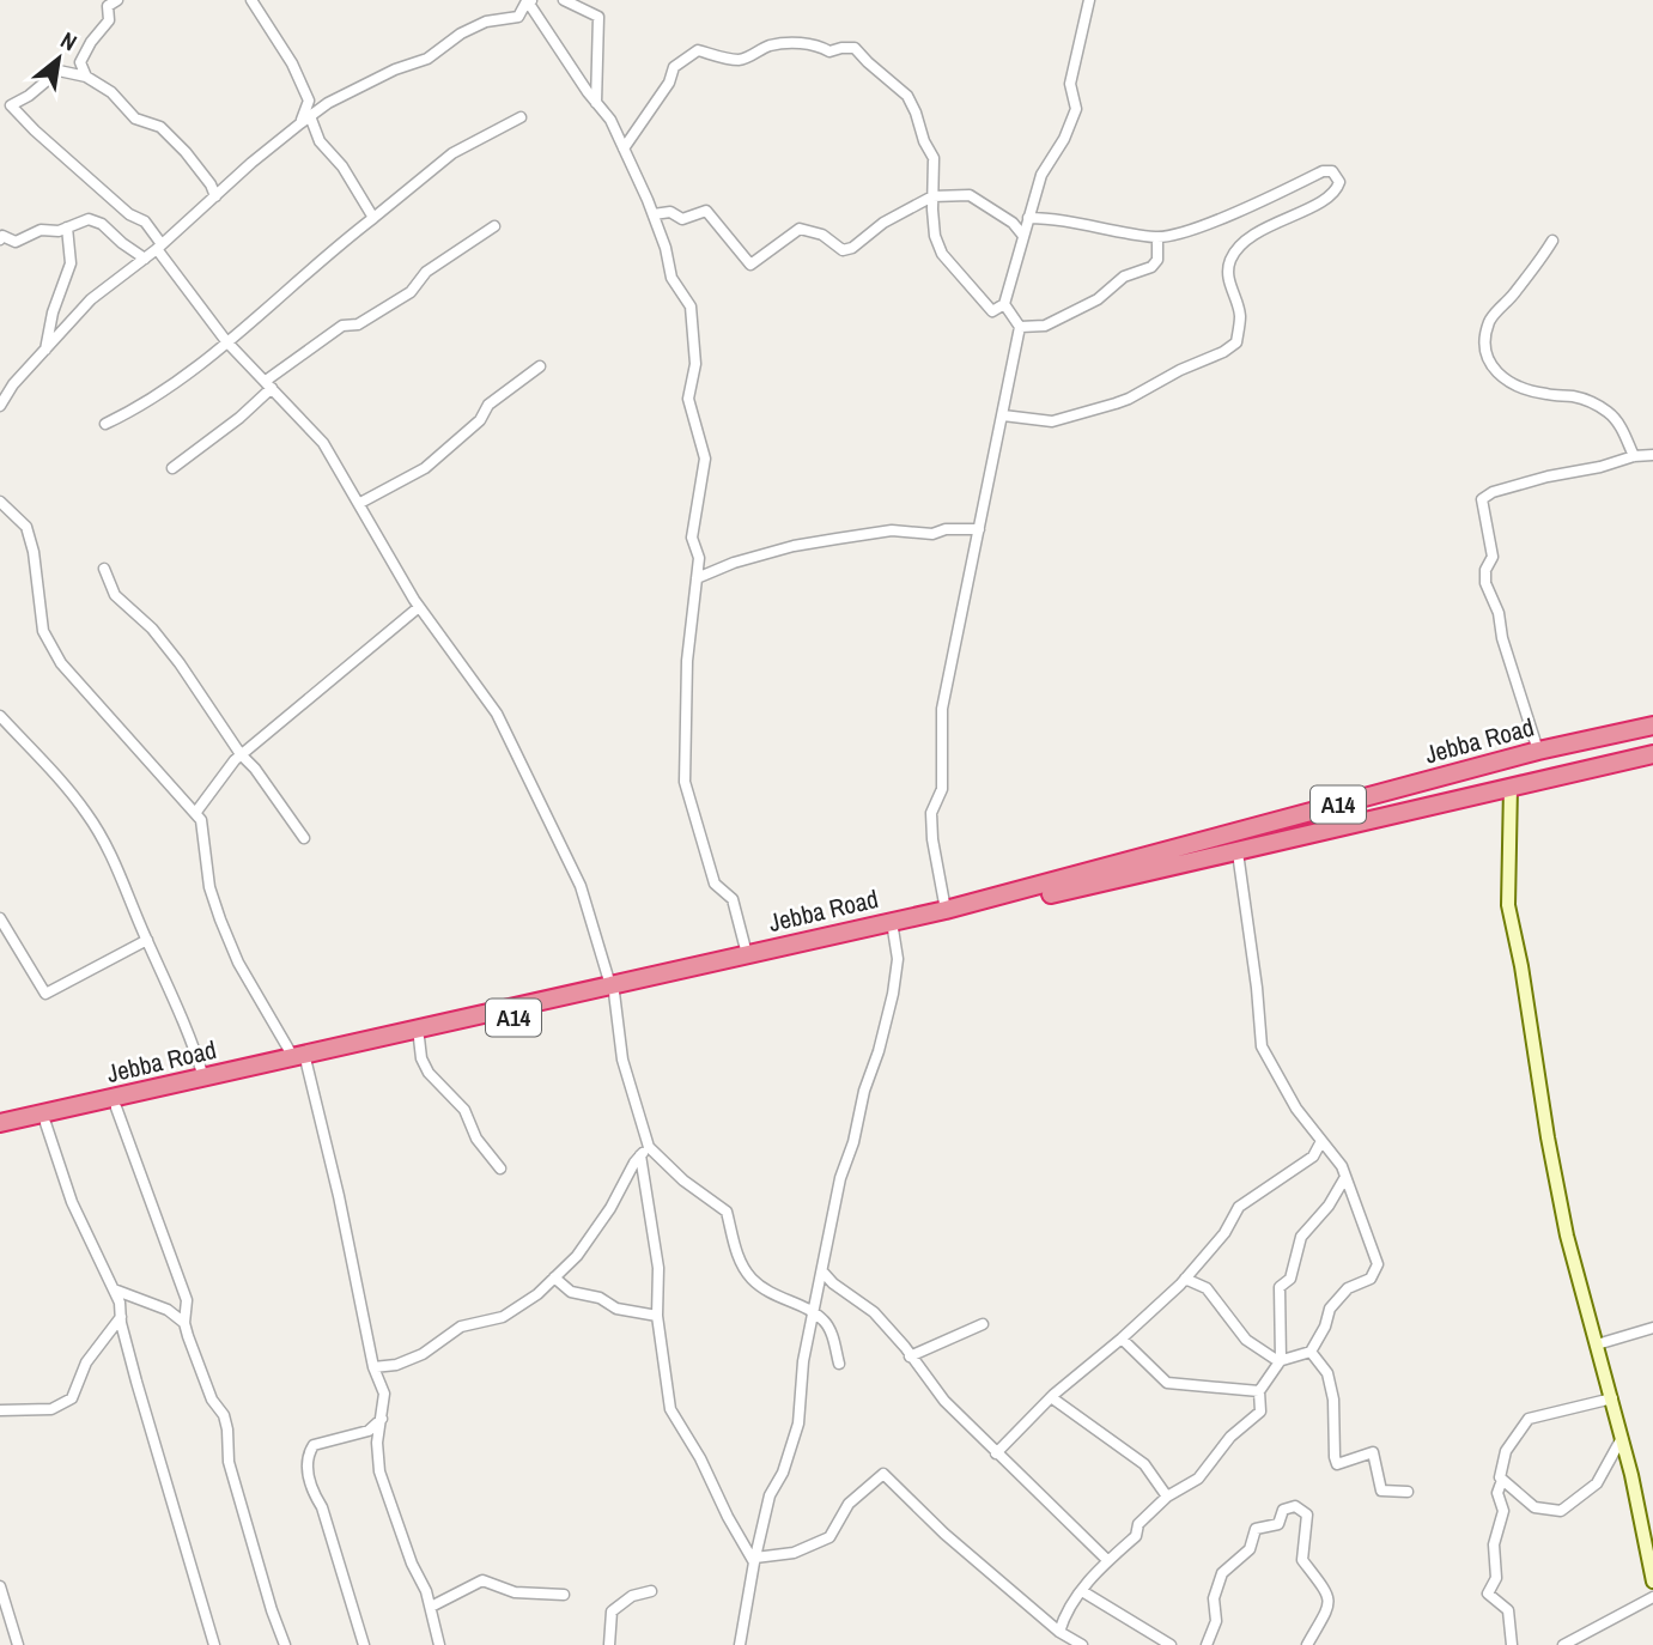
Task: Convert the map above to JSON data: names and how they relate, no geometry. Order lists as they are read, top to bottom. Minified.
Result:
{"streets":{"highway":["Jebba Road","A14"]},"north":"top right"}
